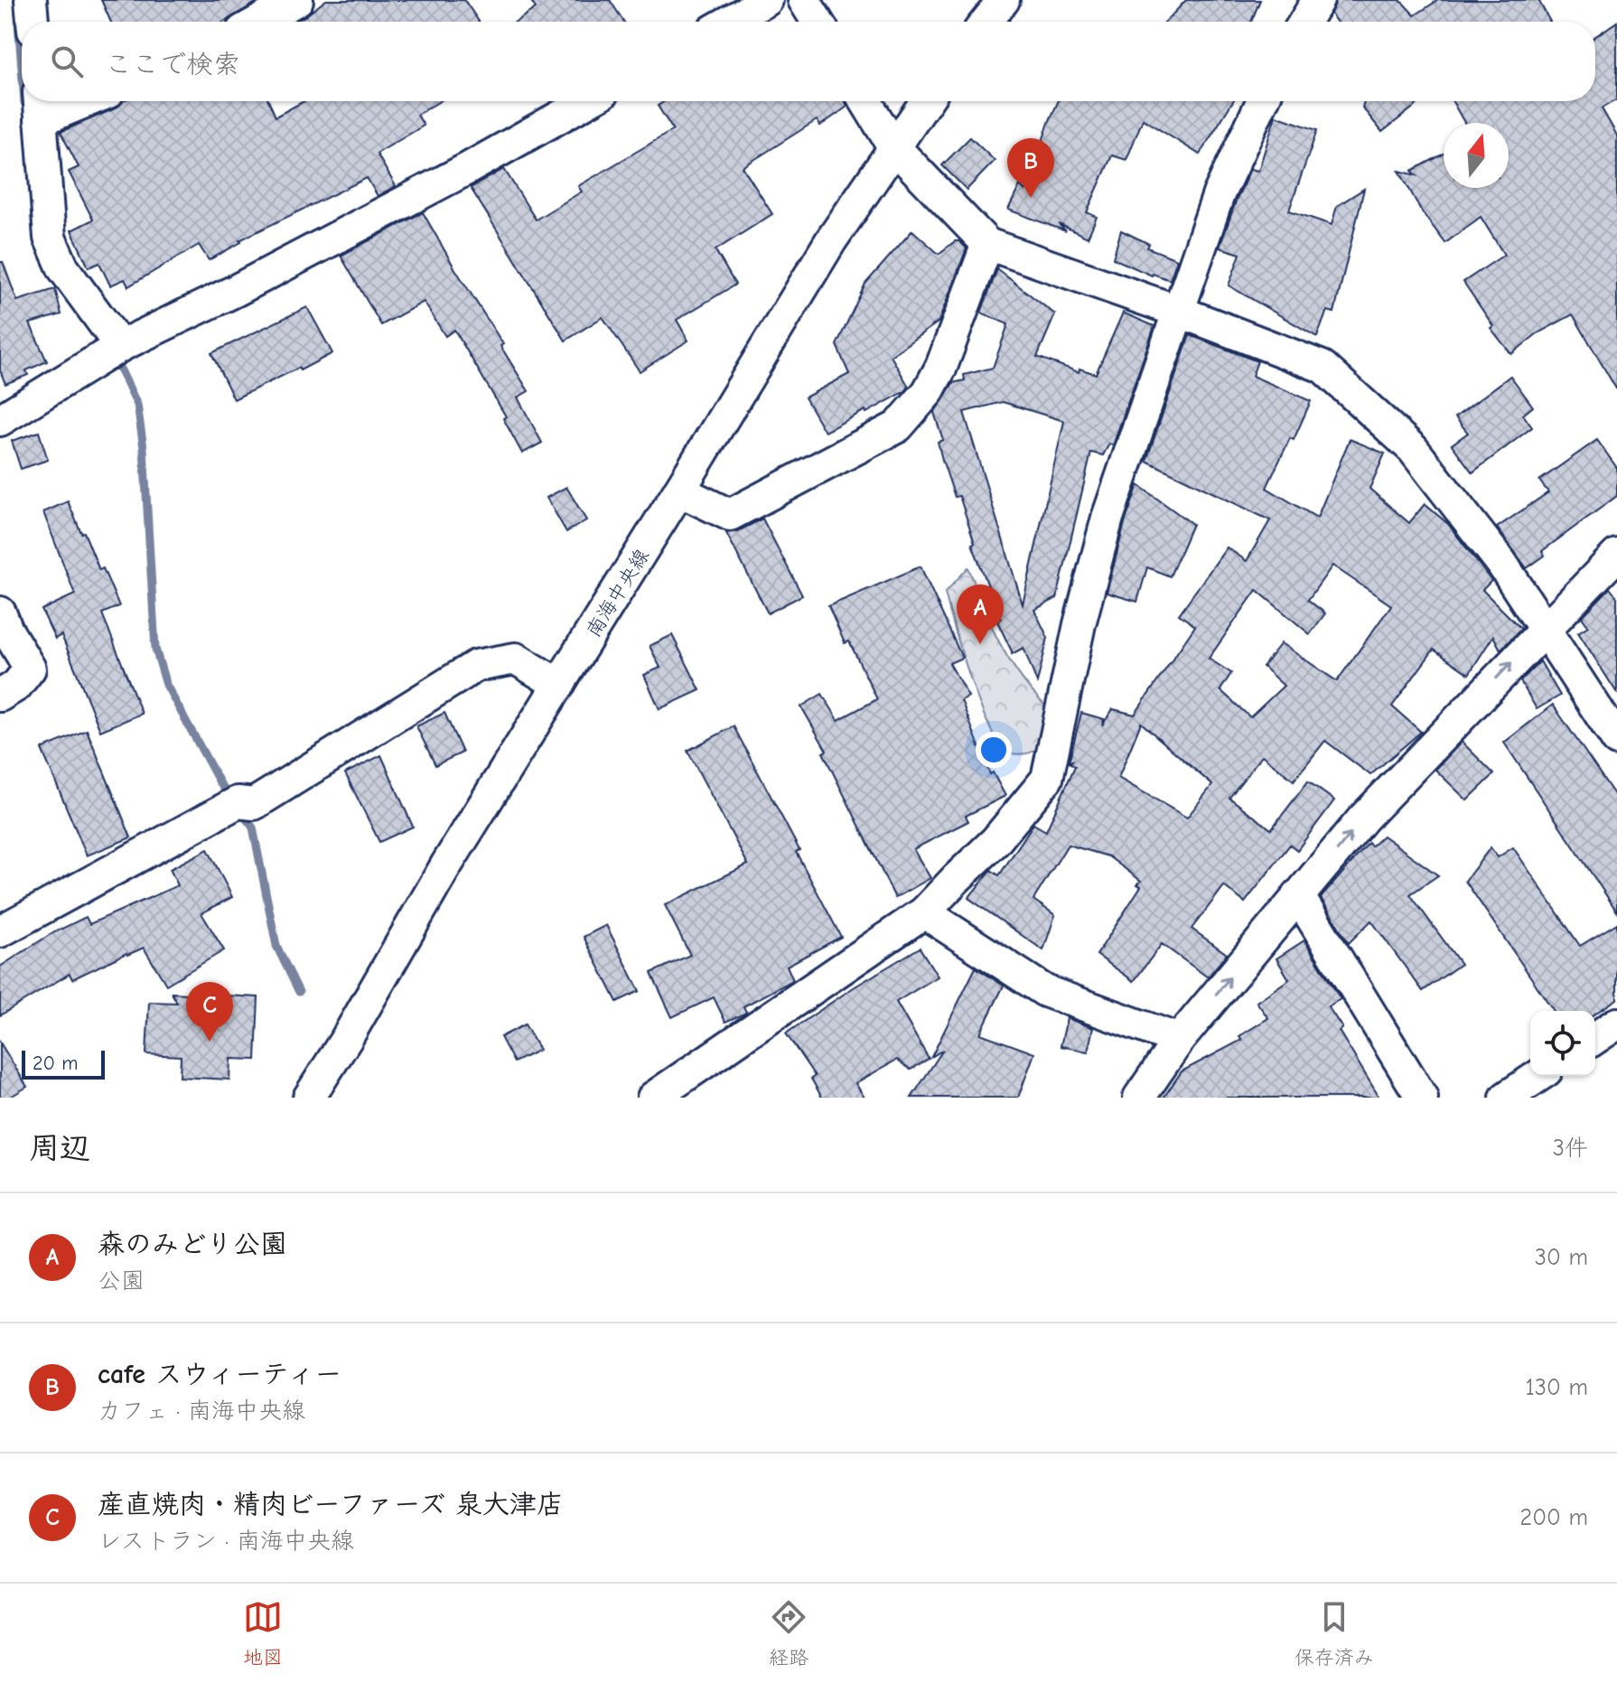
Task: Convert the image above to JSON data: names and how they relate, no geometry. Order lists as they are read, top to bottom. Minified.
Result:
{"streets":{"street":["南海中央線"]},"scale_bar":"20 m","north":"top","page":{"search":"ここで検索","pins":["B","A","C"],"scale":"20 m","heading":["周辺","3件"],"list":[{"mark":"A","name":"森のみどり公園","note":"公園","value":"30 m"},{"mark":"B","name":"cafe スウィーティー","note":"カフェ · 南海中央線","value":"130 m"},{"mark":"C","name":"産直焼肉・精肉ビーファーズ 泉大津店","note":"レストラン · 南海中央線","value":"200 m"}],"nav":["地図","経路","保存済み"]}}
